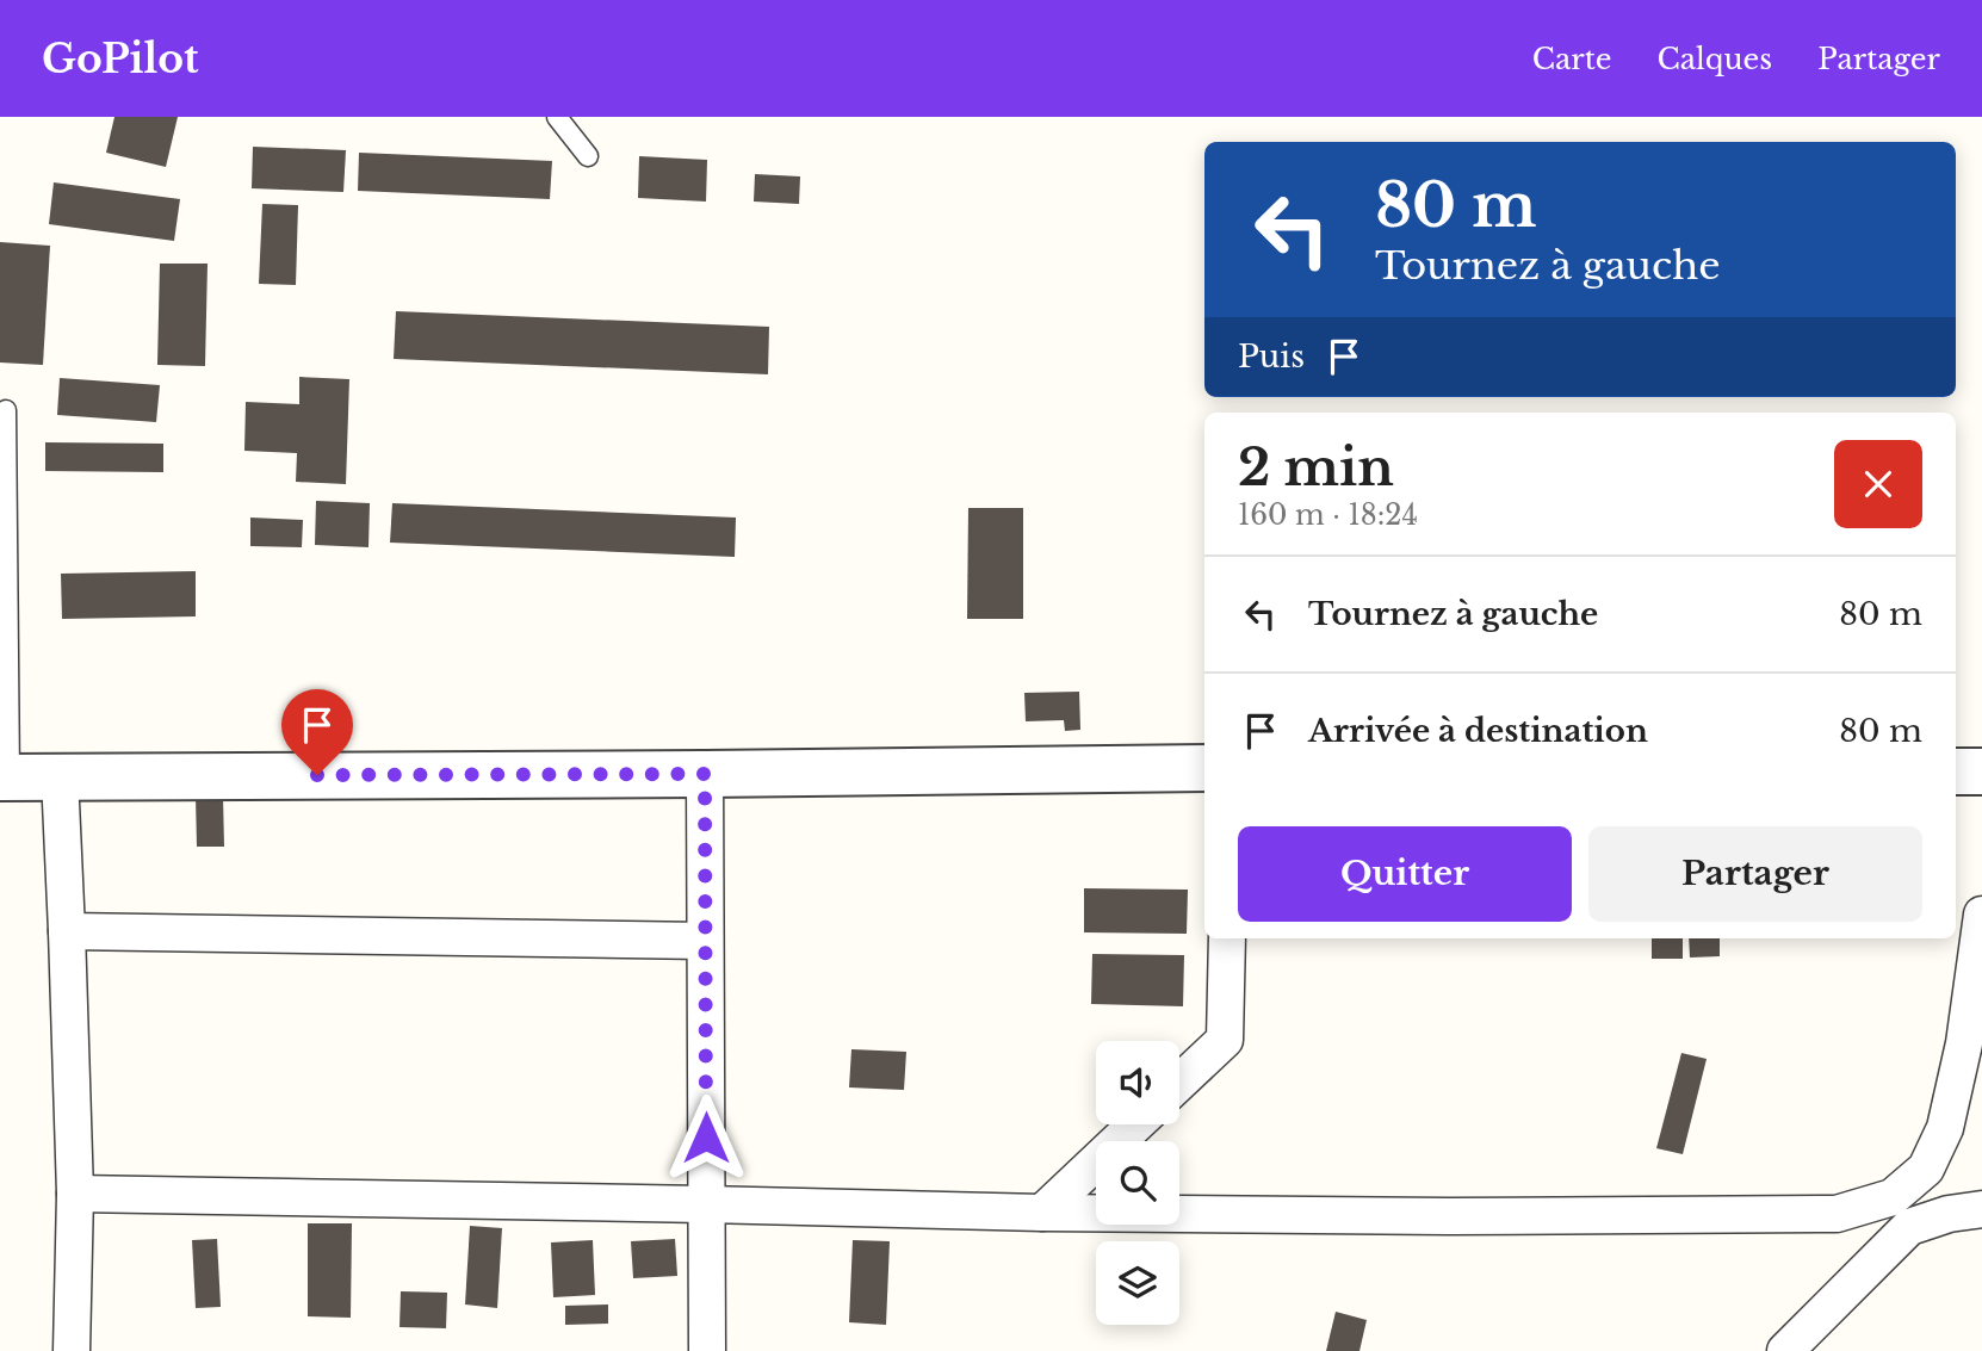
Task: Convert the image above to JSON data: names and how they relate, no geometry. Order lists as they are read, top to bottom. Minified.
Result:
{"page":{"header":"GoPilot","nav":["Carte","Calques","Partager"],"turn":["80 m","Tournez à gauche"],"then":"Puis","heading":["2 min","160 m · 18:24"],"list":[{"name":"Tournez à gauche","value":"80 m"},{"name":"Arrivée à destination","value":"80 m"}],"buttons":["Quitter","Partager"]}}
